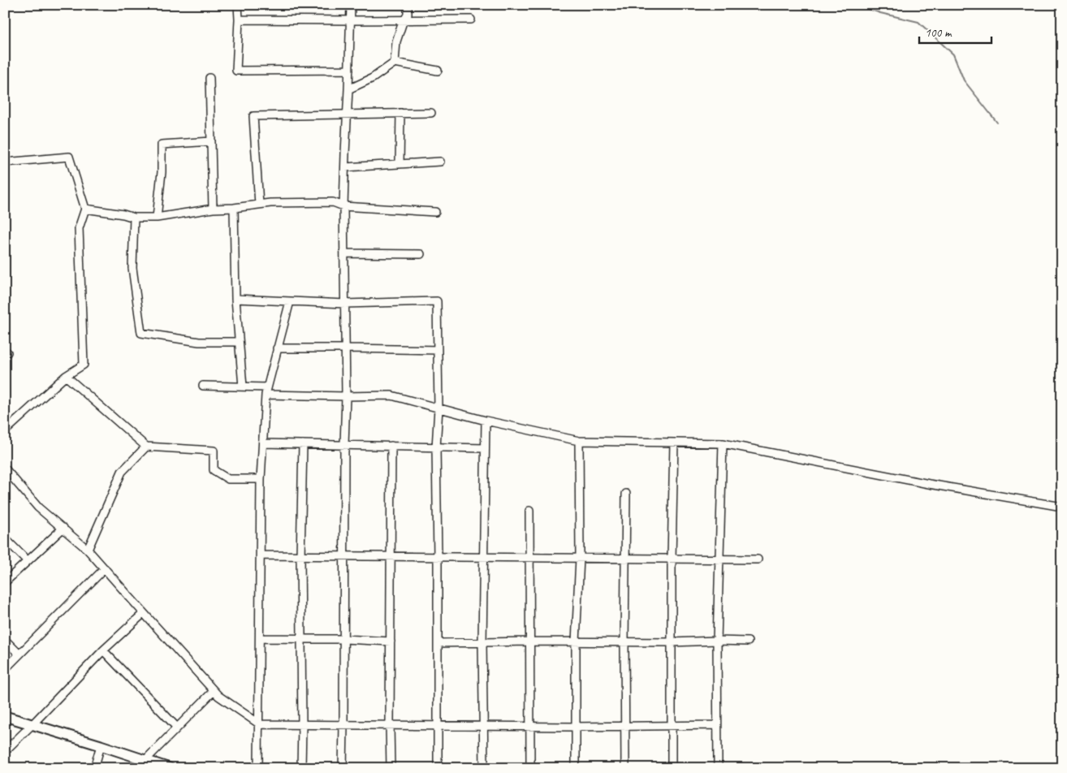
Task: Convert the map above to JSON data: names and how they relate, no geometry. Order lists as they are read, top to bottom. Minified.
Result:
{"scale_bar":"100 m"}
